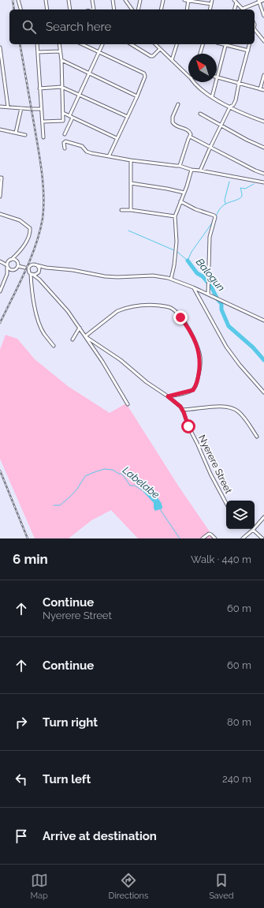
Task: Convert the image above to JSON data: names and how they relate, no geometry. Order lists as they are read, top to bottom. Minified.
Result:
{"streets":{"street":["Nyerere Street"]},"water":["Balogun","Labelabe"],"north":"top left","page":{"search":"Search here","heading":["6 min","Walk · 440 m"],"list":[["Continue","Nyerere Street","60 m"],["Continue","60 m"],["Turn right","80 m"],["Turn left","240 m"],"Arrive at destination"],"nav":["Map","Directions","Saved"]}}
